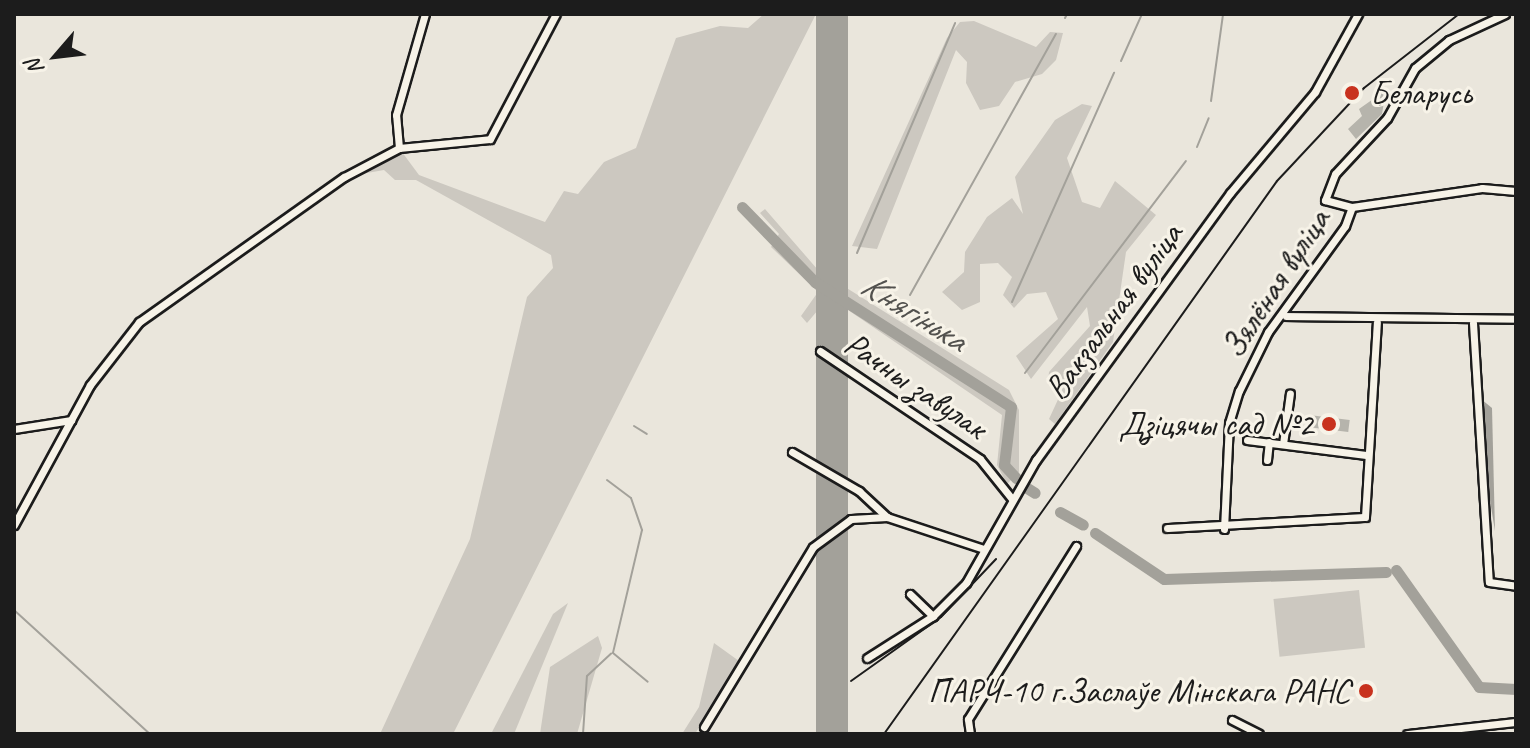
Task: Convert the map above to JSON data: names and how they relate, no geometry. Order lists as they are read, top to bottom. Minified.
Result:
{"streets":{"street":["Зялёная вуліца","Вакзальная вуліца","Рачны завулак"]},"crossings":[["Вакзальная вуліца","Рачны завулак"]],"water":["Княгінька"],"places":["Беларусь","Дзіцячы сад №2","ПАРЧ-10 г.Заслаўе Мінскага РАНС"],"north":"bottom left"}
